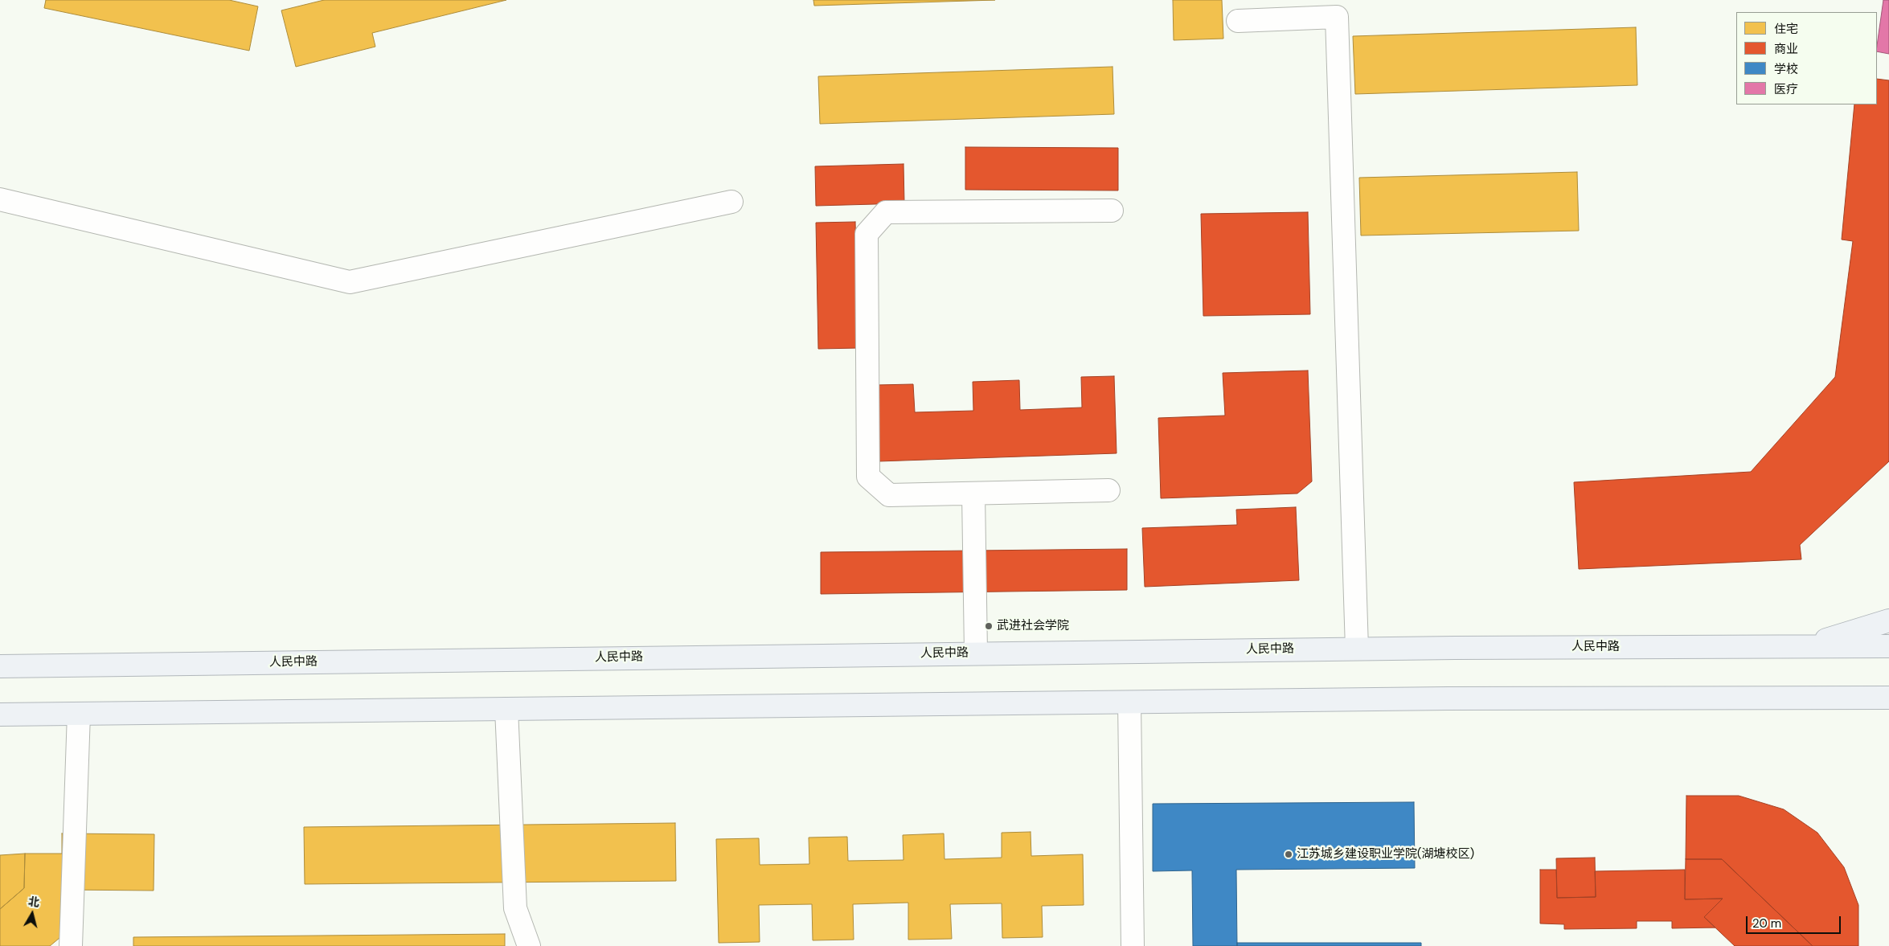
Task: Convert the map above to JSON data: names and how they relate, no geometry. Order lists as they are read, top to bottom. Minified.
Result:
{"streets":{"main road":["人民中路"]},"places":["武进社会学院","江苏城乡建设职业学院(湖塘校区)"],"legend":["住宅","商业","学校","医疗"],"scale_bar":"20 m","north":"top"}
